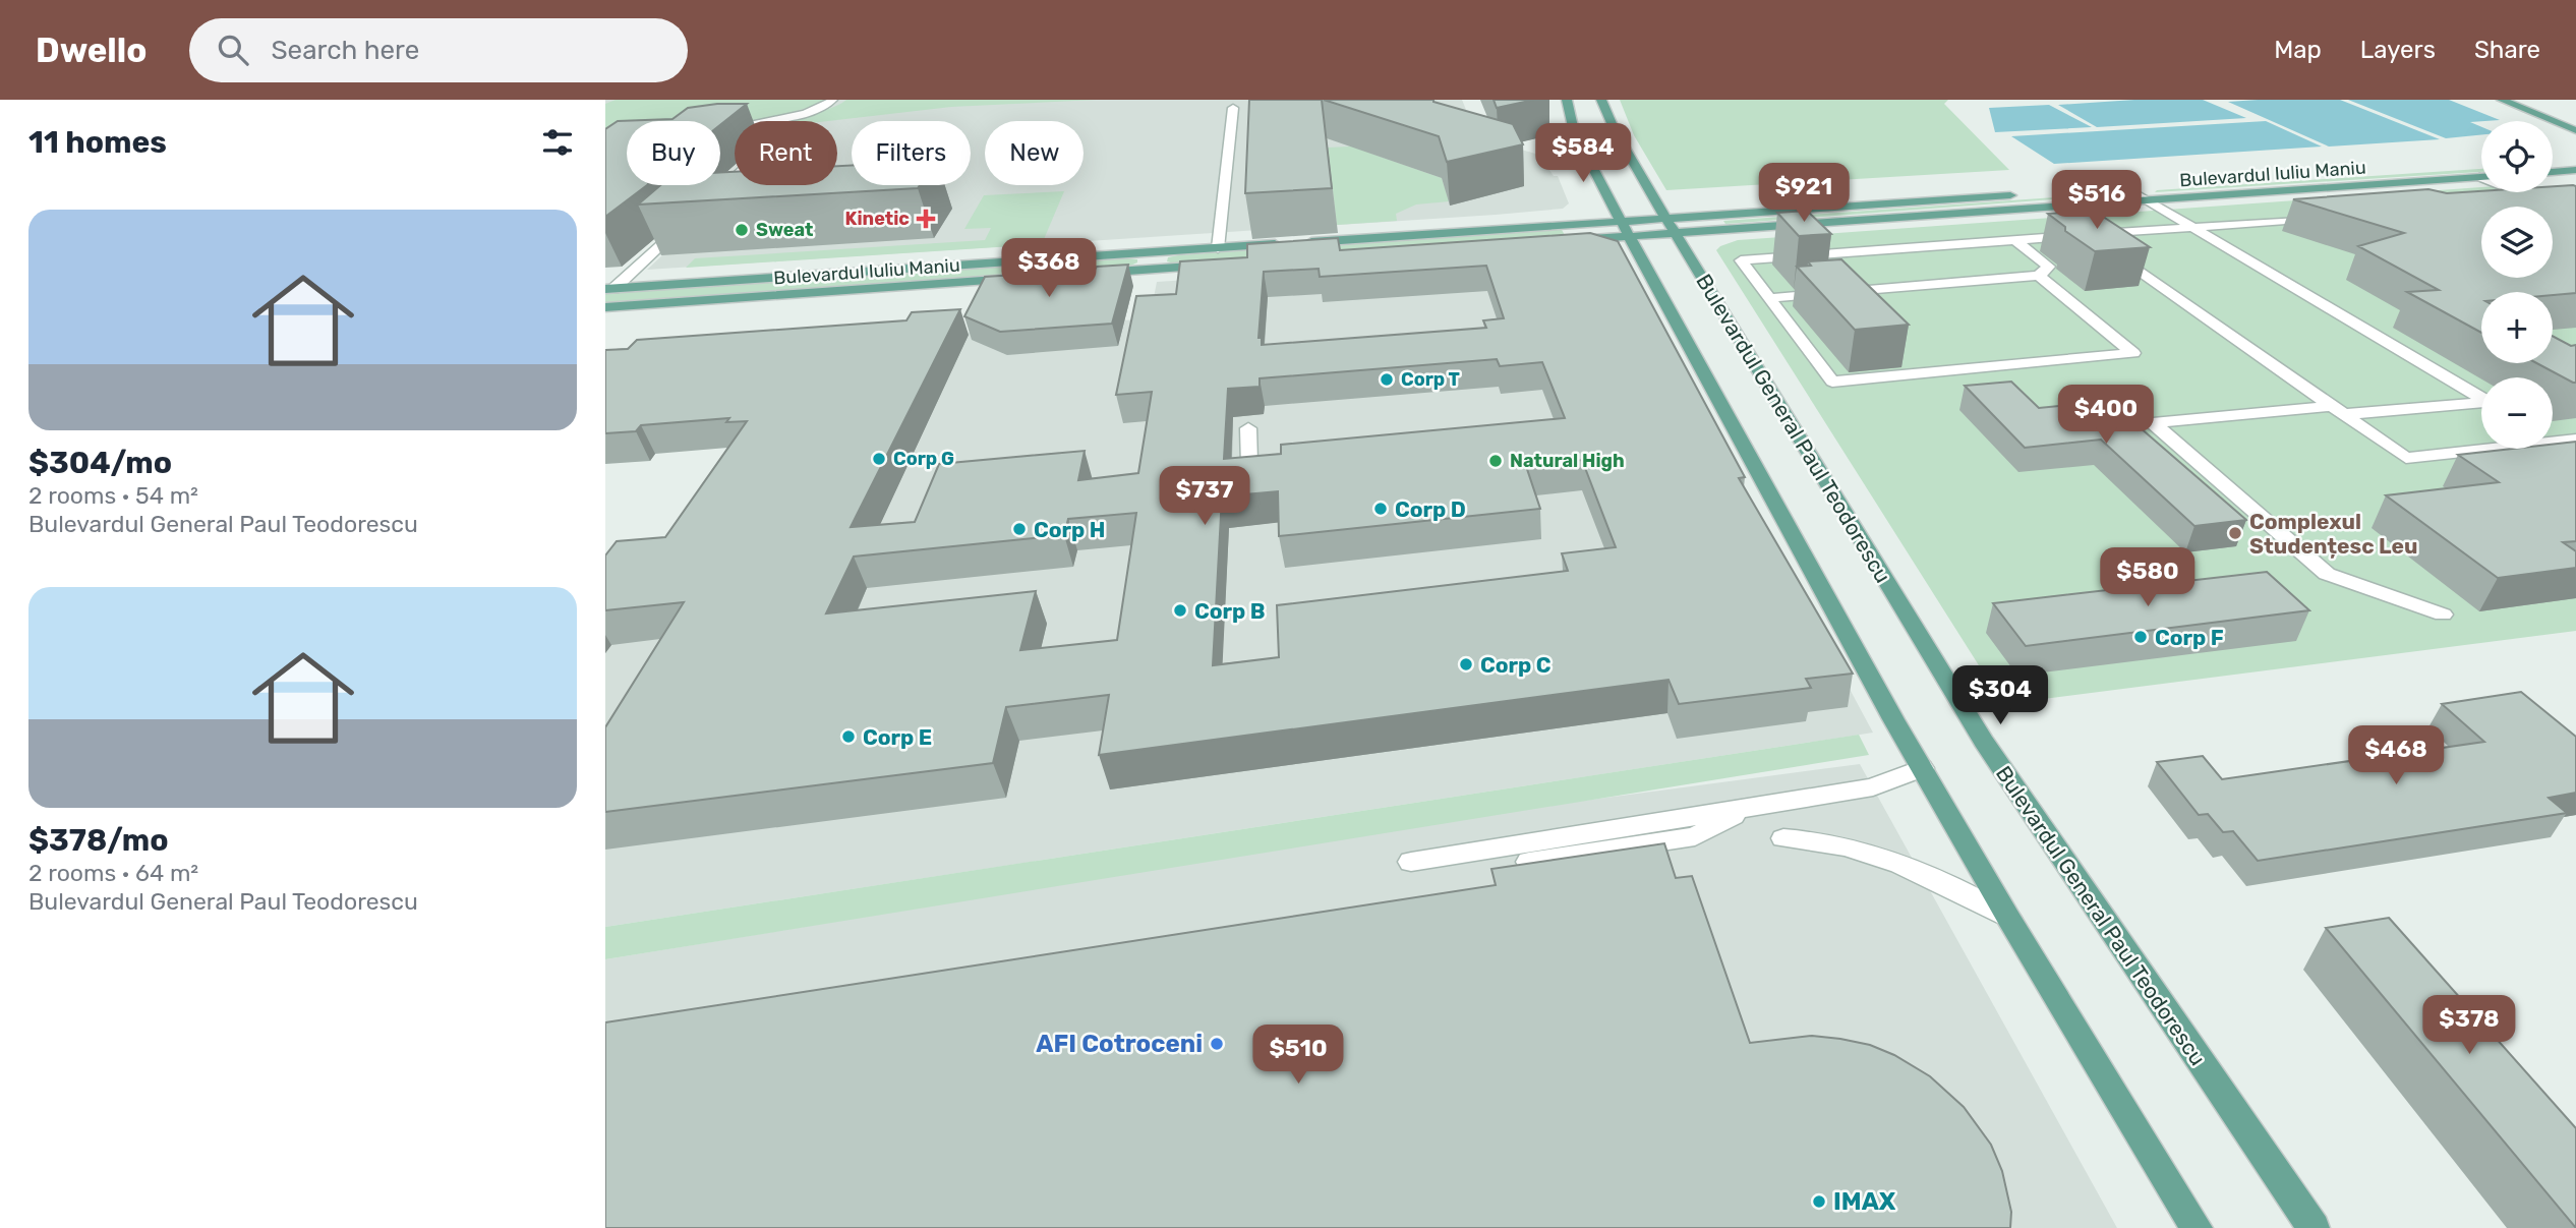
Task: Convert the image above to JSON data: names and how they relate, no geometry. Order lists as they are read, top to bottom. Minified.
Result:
{"streets":{"main road":["Bulevardul Iuliu Maniu","Bulevardul General Paul Teodorescu"]},"crossings":[["Bulevardul Iuliu Maniu","Bulevardul General Paul Teodorescu"]],"places":{"health":["Kinetic"],"other":["Sweat","Corp T","Corp G","Natural High","Corp D","Corp H","Complexul Studențesc Leu","Corp B","Corp F","Corp C","Corp E","AFI Cotroceni","IMAX"]},"page":{"header":"Dwello","search":"Search here","nav":["Map","Layers","Share"],"heading":"11 homes","map_buttons":["+","−"],"chip":["Buy","Rent","Filters","New"],"price":["$584","$921","$516","$368","$400","$737","$580","$304","$468","$378","$510"],"list":[{"name":"$304/mo","note":"2 rooms · 54 m² · Bulevardul General Paul Teodorescu"},{"name":"$378/mo","note":"2 rooms · 64 m² · Bulevardul General Paul Teodorescu"}]}}
